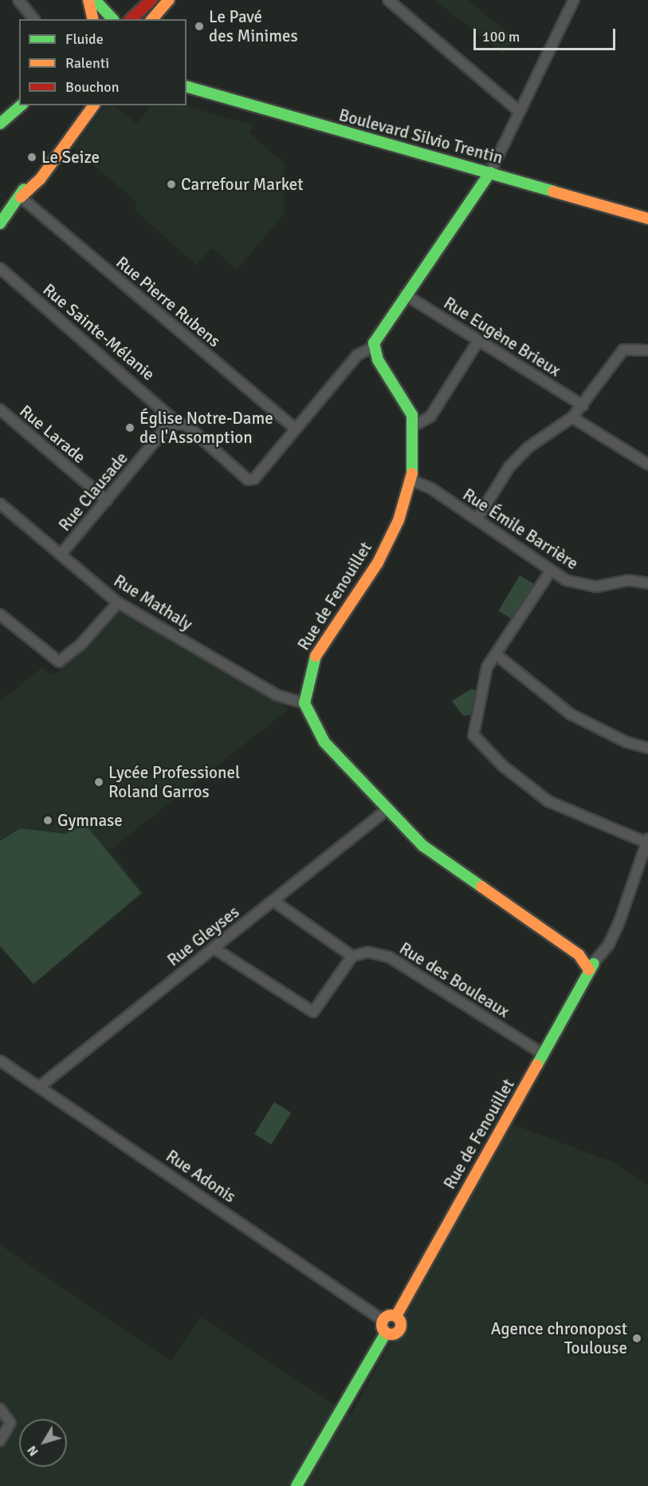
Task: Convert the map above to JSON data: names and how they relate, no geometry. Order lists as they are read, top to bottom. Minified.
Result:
{"streets":{"street":["Boulevard Silvio Trentin","Rue Pierre Rubens","Rue Sainte-Mélanie","Rue Eugène Brieux","Rue Larade","Rue Clausade","Rue Émile Barrière","Rue de Fenouillet","Rue Mathaly","Rue Gleyses","Rue des Bouleaux","Rue Adonis"]},"crossings":[["Rue Sainte-Mélanie","Rue Clausade"],["Rue Larade","Rue Clausade"],["Rue Clausade","Rue Mathaly"],["Rue Émile Barrière","Rue de Fenouillet"],["Rue de Fenouillet","Rue Mathaly"],["Rue de Fenouillet","Rue des Bouleaux"],["Rue Gleyses","Rue Adonis"]],"places":["Le Pavé des Minimes","Le Seize","Carrefour Market","Église Notre-Dame de l'Assomption","Lycée Professionel Roland Garros","Gymnase","Agence chronopost Toulouse"],"legend":["Fluide","Ralenti","Bouchon"],"scale_bar":"100 m","north":"bottom left"}
